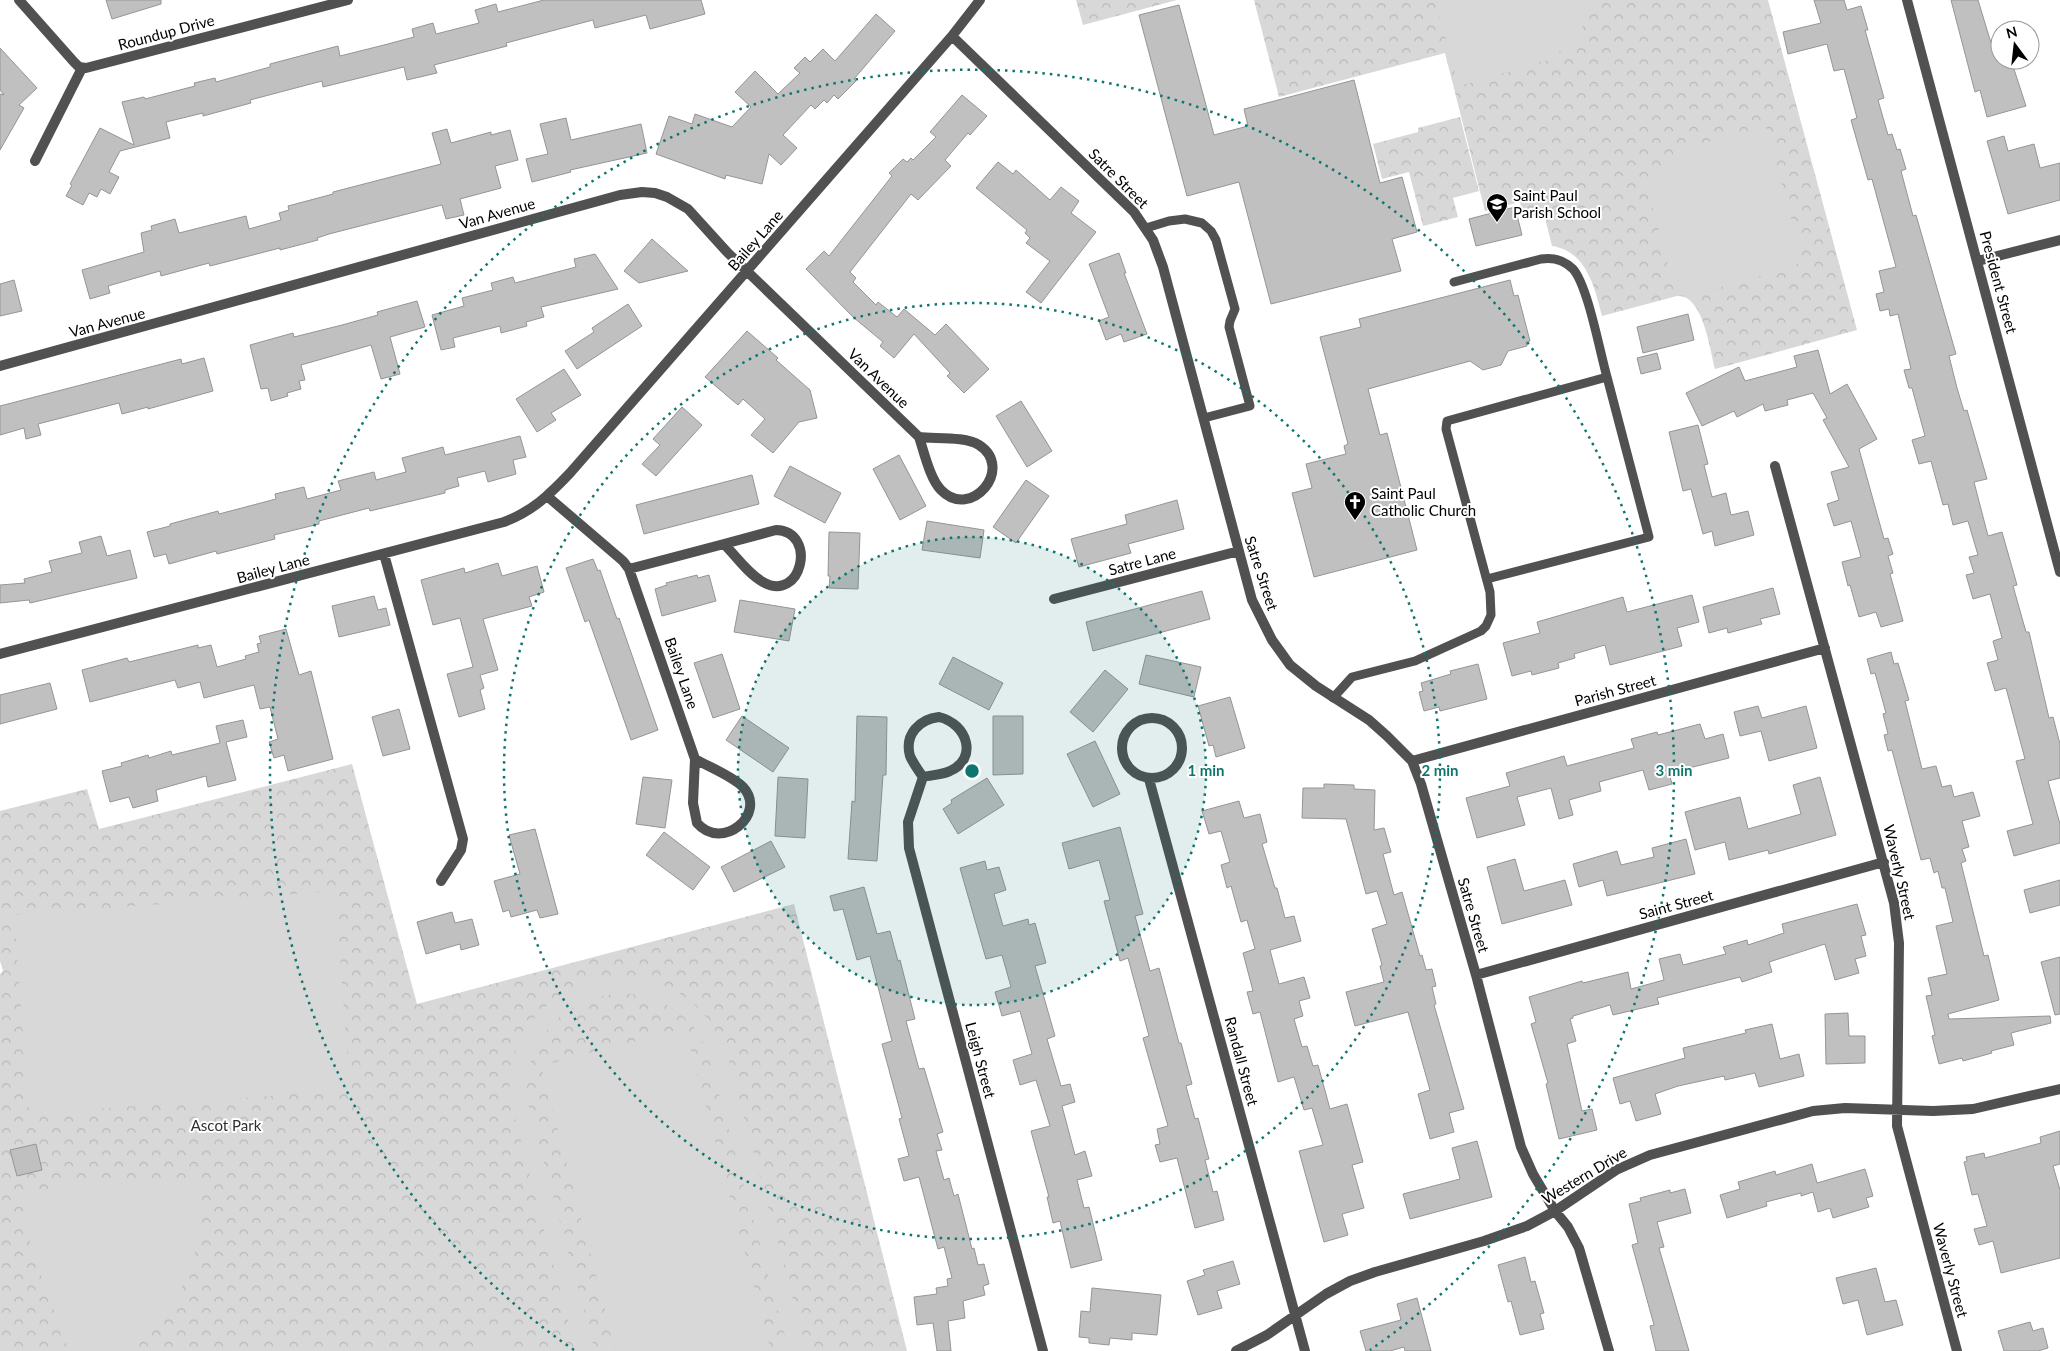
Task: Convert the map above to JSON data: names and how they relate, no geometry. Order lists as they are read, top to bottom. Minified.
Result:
{"streets":{"street":["Roundup Drive","Satre Street","Van Avenue","Bailey Lane","President Street","Satre Lane","Parish Street","Waverly Street","Saint Street","Leigh Street","Randall Street","Western Drive"]},"crossings":[["Satre Street","Bailey Lane"],["Satre Street","Satre Lane"],["Satre Street","Parish Street"],["Satre Street","Saint Street"],["Satre Street","Western Drive"],["Van Avenue","Bailey Lane"],["Parish Street","Waverly Street"],["Waverly Street","Saint Street"],["Waverly Street","Western Drive"],["Randall Street","Western Drive"]],"parks":["Ascot Park"],"places":{"school or university":["Saint Paul Parish School"],"church":["Saint Paul Catholic Church"]},"north":"top","rings":["1 min","2 min","3 min"]}
